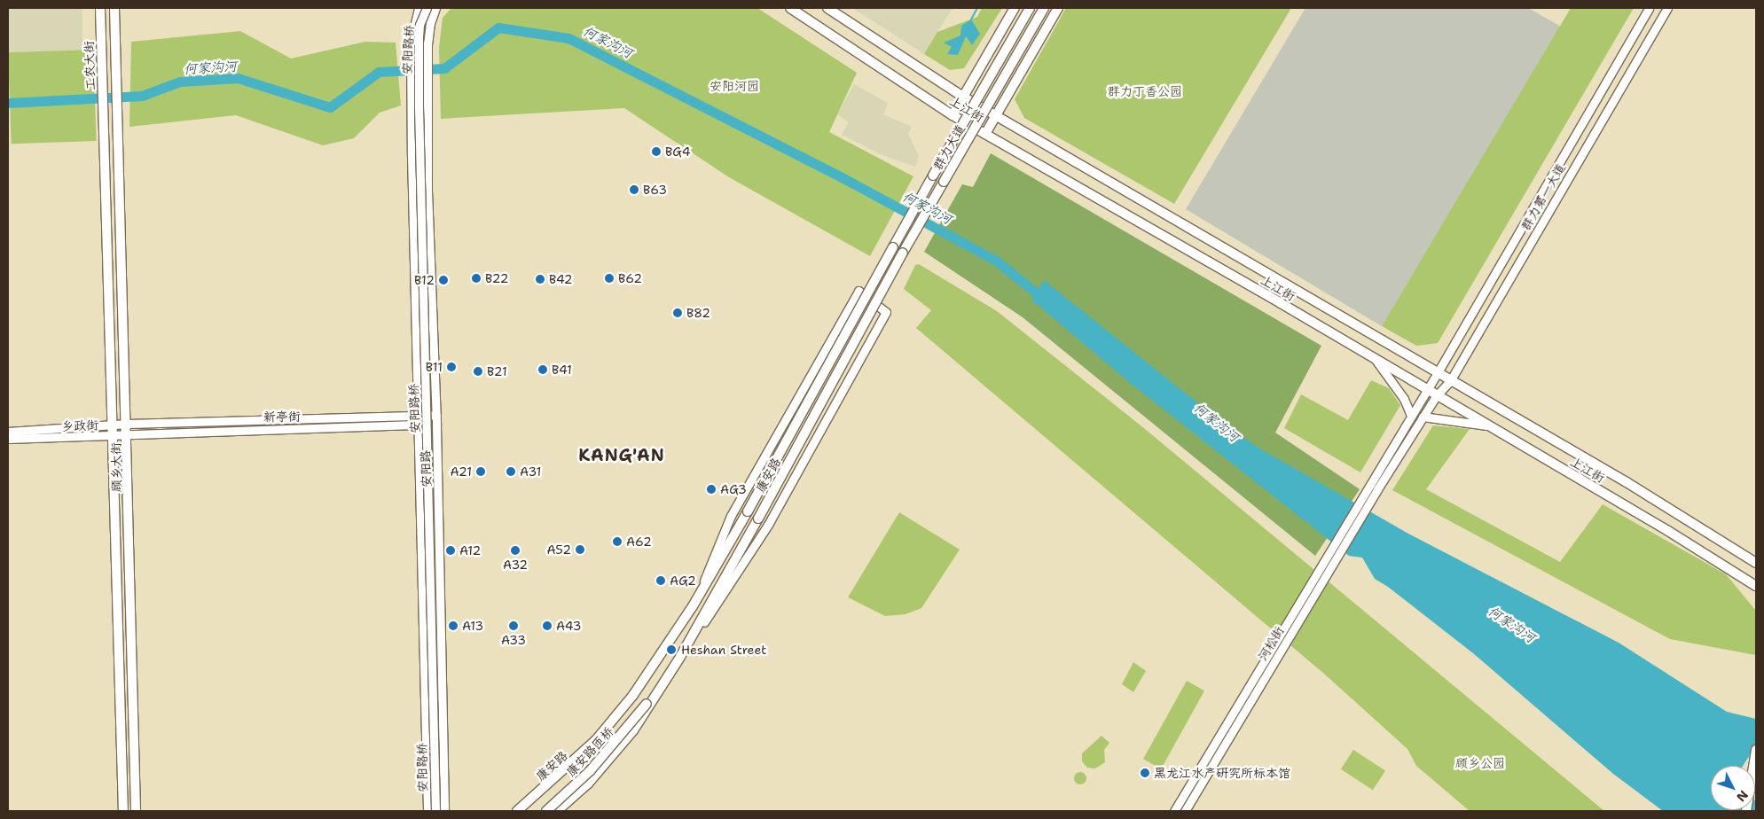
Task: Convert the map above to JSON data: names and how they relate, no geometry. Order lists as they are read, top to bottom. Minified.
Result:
{"streets":{"main road":["安阳路桥","工农大街","上江街","群力大道","群力第一大道","新亭街","乡政街","顾乡大街","安阳路","康安路","河松街","康安路匝桥"]},"crossings":[["工农大街","顾乡大街"],["上江街","群力第一大道"],["群力大道","康安路"],["群力第一大道","河松街"],["新亭街","乡政街"],["新亭街","顾乡大街"],["新亭街","安阳路"],["乡政街","顾乡大街"],["康安路","康安路匝桥"]],"districts":["KANG'AN"],"water":["何家沟河"],"parks":["安阳河园","群力丁香公园","顾乡公园"],"places":["BG4","B63","B22","B62","B42","B12","B82","B11","B41","B21","A21","A31","AG3","A62","A52","A12","A32","AG2","A13","A33","A43","Heshan Street","黑龙江水产研究所标本馆"],"north":"bottom right"}
